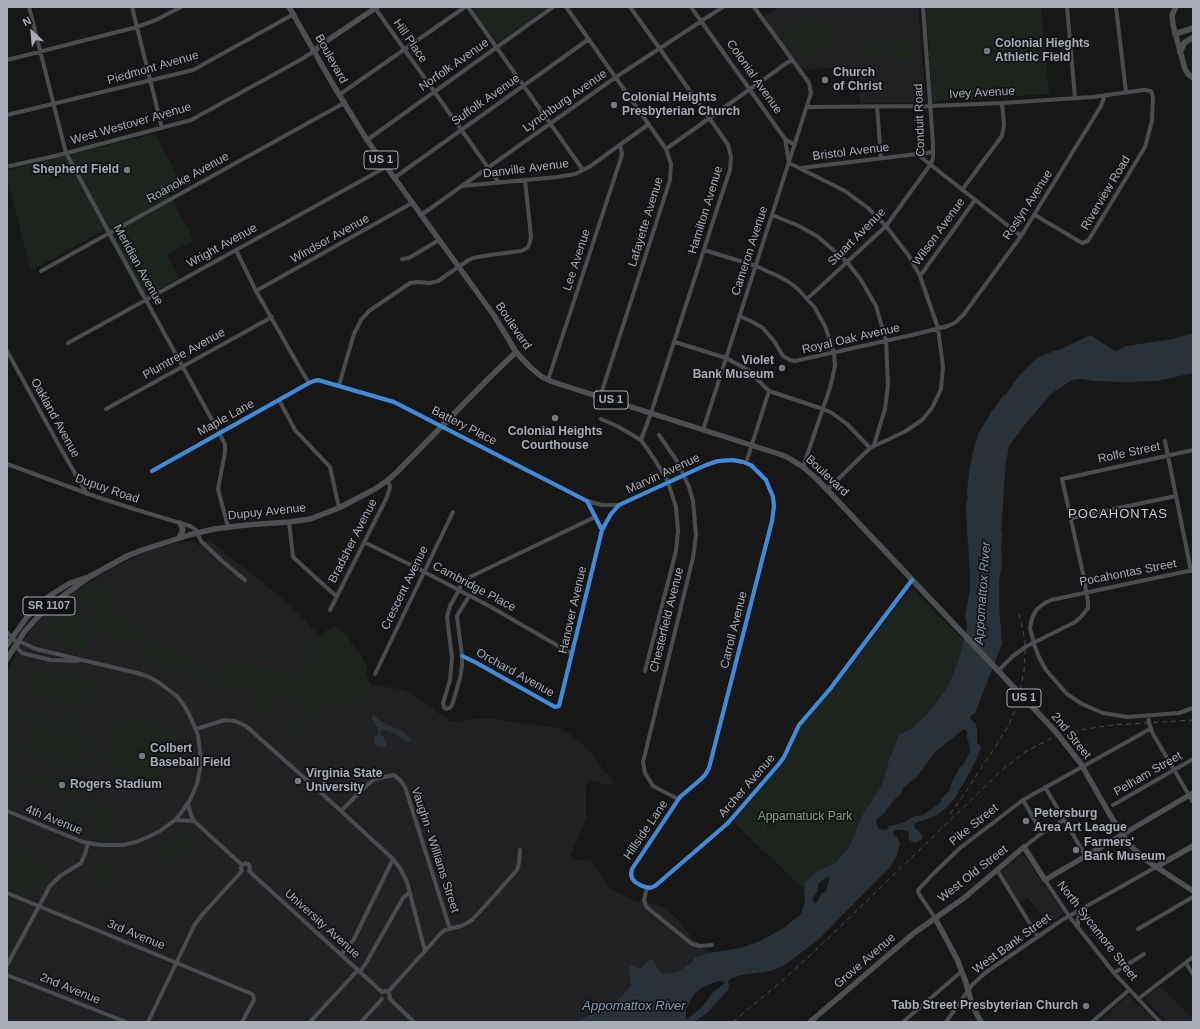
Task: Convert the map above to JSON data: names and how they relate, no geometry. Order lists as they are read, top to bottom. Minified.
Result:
{"streets":{"main road":["Boulevard","US 1","Dupuy Avenue","SR 1107","2nd Street","West Old Street","North Sycamore Street","Grove Avenue"],"street":["Hill Place","Norfolk Avenue","Piedmont Avenue","Colonial Avenue","Ivey Avenue","Suffolk Avenue","Lynchburg Avenue","Conduit Road","West Westover Avenue","Bristol Avenue","Danville Avenue","Roanoke Avenue","Riverview Road","Roslyn Avenue","Hamilton Avenue","Lafayette Avenue","Wilson Avenue","Stuart Avenue","Windsor Avenue","Wright Avenue","Cameron Avenue","Lee Avenue","Meridian Avenue","Royal Oak Avenue","Plumtree Avenue","Oakland Avenue","Maple Lane","Battery Place","Rolfe Street","Marvin Avenue","Dupuy Road","Bradsher Avenue","Pocahontas Street","Cambridge Place","Crescent Avenue","Hanover Avenue","Chesterfield Avenue","Carroll Avenue","Orchard Avenue","Pelham Street","Archer Avenue","4th Avenue","Pike Street","Hillside Lane","Vaughn - Williams Street","University Avenue","3rd Avenue","West Bank Street","2nd Avenue"]},"crossings":[["Hill Place","Norfolk Avenue"],["Hill Place","Suffolk Avenue"],["Hill Place","Lynchburg Avenue"],["Hill Place","Danville Avenue"],["Boulevard","Norfolk Avenue"],["Boulevard","Piedmont Avenue"],["Boulevard","Suffolk Avenue"],["Boulevard","Lynchburg Avenue"],["Boulevard","West Westover Avenue"],["Boulevard","Roanoke Avenue"],["Boulevard","Hamilton Avenue"],["Boulevard","Lafayette Avenue"],["Boulevard","Windsor Avenue"],["Boulevard","Wright Avenue"],["Boulevard","Cameron Avenue"],["Boulevard","Lee Avenue"],["Boulevard","Dupuy Avenue"],["Boulevard","2nd Street"],["Boulevard","Archer Avenue"],["Piedmont Avenue","Meridian Avenue"],["Colonial Avenue","Lynchburg Avenue"],["Colonial Avenue","Bristol Avenue"],["Colonial Avenue","Cameron Avenue"],["Ivey Avenue","Conduit Road"],["Ivey Avenue","Riverview Road"],["Ivey Avenue","Roslyn Avenue"],["Ivey Avenue","Cameron Avenue"],["Suffolk Avenue","Lafayette Avenue"],["Lynchburg Avenue","Danville Avenue"],["Lynchburg Avenue","Hamilton Avenue"],["Lynchburg Avenue","Lafayette Avenue"],["Conduit Road","Bristol Avenue"],["Conduit Road","Roslyn Avenue"],["Conduit Road","Wilson Avenue"],["Conduit Road","Stuart Avenue"],["West Westover Avenue","Meridian Avenue"],["Bristol Avenue","Cameron Avenue"],["US 1","2nd Street"],["US 1","West Bank Street"],["Danville Avenue","Lafayette Avenue"],["Danville Avenue","Lee Avenue"],["Roanoke Avenue","Meridian Avenue"],["Riverview Road","Roslyn Avenue"],["Roslyn Avenue","Royal Oak Avenue"],["Hamilton Avenue","Chesterfield Avenue"],["Wright Avenue","Meridian Avenue"],["Cameron Avenue","Royal Oak Avenue"],["Meridian Avenue","Plumtree Avenue"],["Meridian Avenue","Maple Lane"],["Meridian Avenue","Dupuy Avenue"],["Oakland Avenue","Dupuy Road"],["Maple Lane","Battery Place"],["Battery Place","Marvin Avenue"],["Battery Place","Dupuy Avenue"],["Marvin Avenue","Hanover Avenue"],["Marvin Avenue","Chesterfield Avenue"],["Marvin Avenue","Carroll Avenue"],["Dupuy Road","Dupuy Avenue"],["Dupuy Road","SR 1107"],["Dupuy Avenue","Bradsher Avenue"],["Dupuy Avenue","SR 1107"],["Bradsher Avenue","Cambridge Place"],["Cambridge Place","Crescent Avenue"],["Cambridge Place","Hanover Avenue"],["Hanover Avenue","Orchard Avenue"],["Chesterfield Avenue","Carroll Avenue"],["Chesterfield Avenue","Hillside Lane"],["Carroll Avenue","Hillside Lane"],["Archer Avenue","Hillside Lane"],["4th Avenue","University Avenue"],["Pike Street","West Old Street"],["Pike Street","Grove Avenue"],["West Old Street","North Sycamore Street"],["West Old Street","Grove Avenue"],["North Sycamore Street","West Bank Street"]],"districts":["POCAHONTAS"],"water":["Appomattox River"],"parks":["Appamatuck Park"],"places":["Colonial Hieghts Athletic Field","Church of Christ","Colonial Heights Presbyterian Church","Shepherd Field","Violet Bank Museum","Colonial Heights Courthouse","Colbert Baseball Field","Virginia State University","Rogers Stadium","Petersburg Area Art League","Farmers' Bank Museum","Tabb Street Presbyterian Church"],"north":"top left"}
